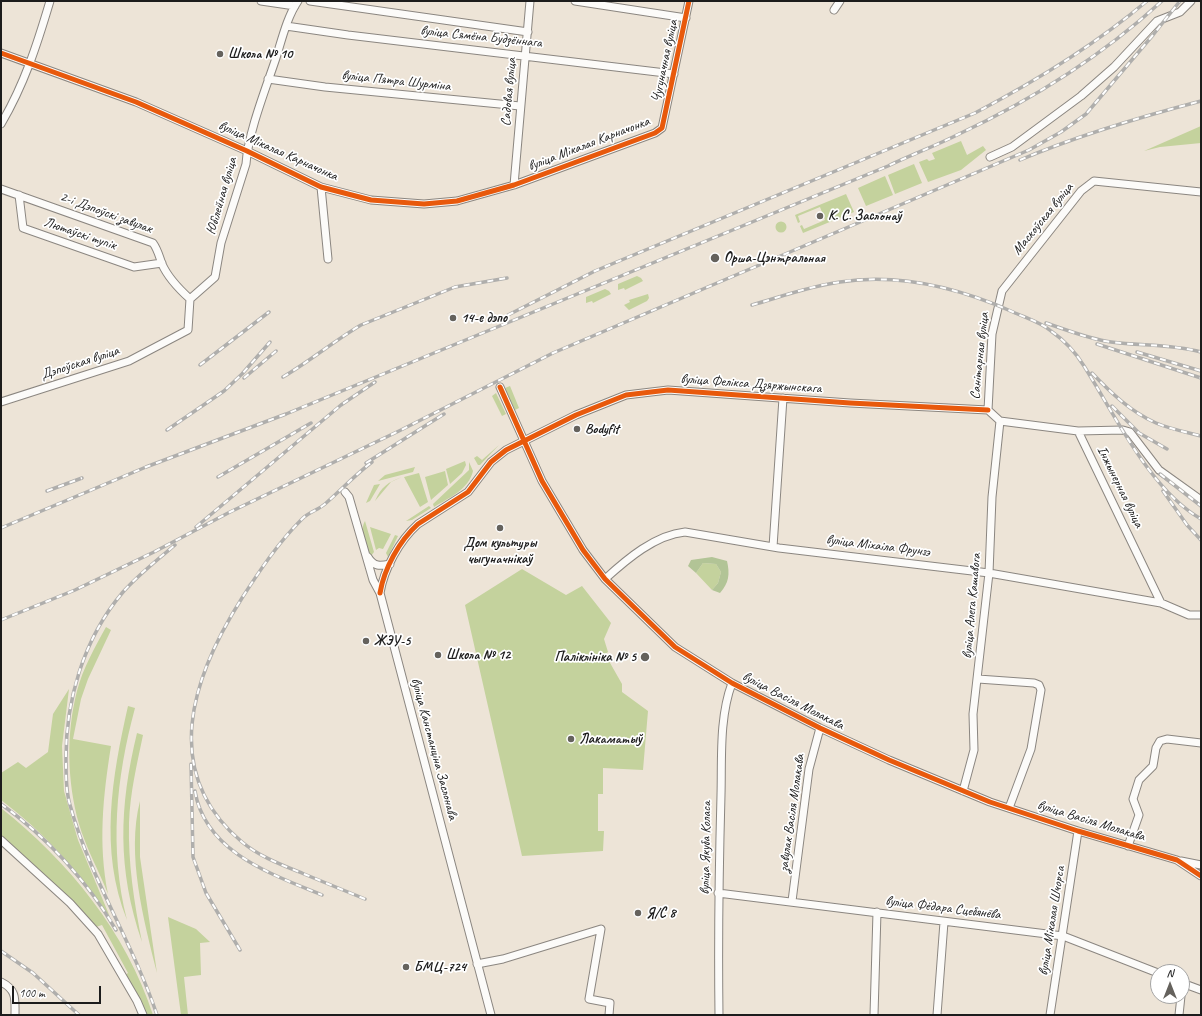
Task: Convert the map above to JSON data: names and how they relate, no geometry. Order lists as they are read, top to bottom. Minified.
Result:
{"streets":{"street":["вуліца Сямёна Будзённага","Чугуначная вуліца","вуліца Пятра Шурміна","Садовая вуліца","вуліца Мікалая Карначонка","Юбілейная вуліца","2-і Дэпоўскі завулак","Маскоўская вуліца","Лютаўскі тупік","Санітарная вуліца","Дэпоўская вуліца","вуліца Фелікса Дзяржынскага","Інжынерная вуліца","вуліца Міхаіла Фрунзэ","вуліца Алега Кашавога","вуліца Васіля Молакава","вуліца Канстанціна Заслонава","завулак Васіля Молакава","вуліца Якуба Коласа","вуліца Фёдара Сцебянёва","вуліца Мікалая Шчорса"]},"crossings":[["вуліца Сямёна Будзённага","Чугуначная вуліца"],["вуліца Сямёна Будзённага","Садовая вуліца"],["вуліца Сямёна Будзённага","Юбілейная вуліца"],["Чугуначная вуліца","вуліца Мікалая Карначонка"],["вуліца Пятра Шурміна","Садовая вуліца"],["вуліца Пятра Шурміна","Юбілейная вуліца"],["Садовая вуліца","вуліца Мікалая Карначонка"],["вуліца Мікалая Карначонка","Юбілейная вуліца"],["Юбілейная вуліца","2-і Дэпоўскі завулак"],["Юбілейная вуліца","Дэпоўская вуліца"],["2-і Дэпоўскі завулак","Лютаўскі тупік"],["2-і Дэпоўскі завулак","Дэпоўская вуліца"],["Маскоўская вуліца","Санітарная вуліца"],["Санітарная вуліца","вуліца Фелікса Дзяржынскага"],["вуліца Фелікса Дзяржынскага","вуліца Васіля Молакава"],["вуліца Фелікса Дзяржынскага","вуліца Канстанціна Заслонава"],["Інжынерная вуліца","вуліца Міхаіла Фрунзэ"],["вуліца Міхаіла Фрунзэ","вуліца Алега Кашавога"],["вуліца Міхаіла Фрунзэ","вуліца Васіля Молакава"],["вуліца Алега Кашавога","вуліца Васіля Молакава"],["вуліца Васіля Молакава","завулак Васіля Молакава"],["вуліца Васіля Молакава","вуліца Якуба Коласа"],["вуліца Васіля Молакава","вуліца Мікалая Шчорса"],["завулак Васіля Молакава","вуліца Фёдара Сцебянёва"],["вуліца Якуба Коласа","вуліца Фёдара Сцебянёва"],["вуліца Фёдара Сцебянёва","вуліца Мікалая Шчорса"]],"places":["Школа № 10","К. С. Заслонаў","Орша-Цэнтральная","14-е дэпо","Bodyfit","Дом культуры чыгуначнікаў","ЖЭУ-5","Школа № 12","Паліклініка № 5","Лакаматыў","Я/С 8","БМЦ-724"],"scale_bar":"100 m","north":"top"}
